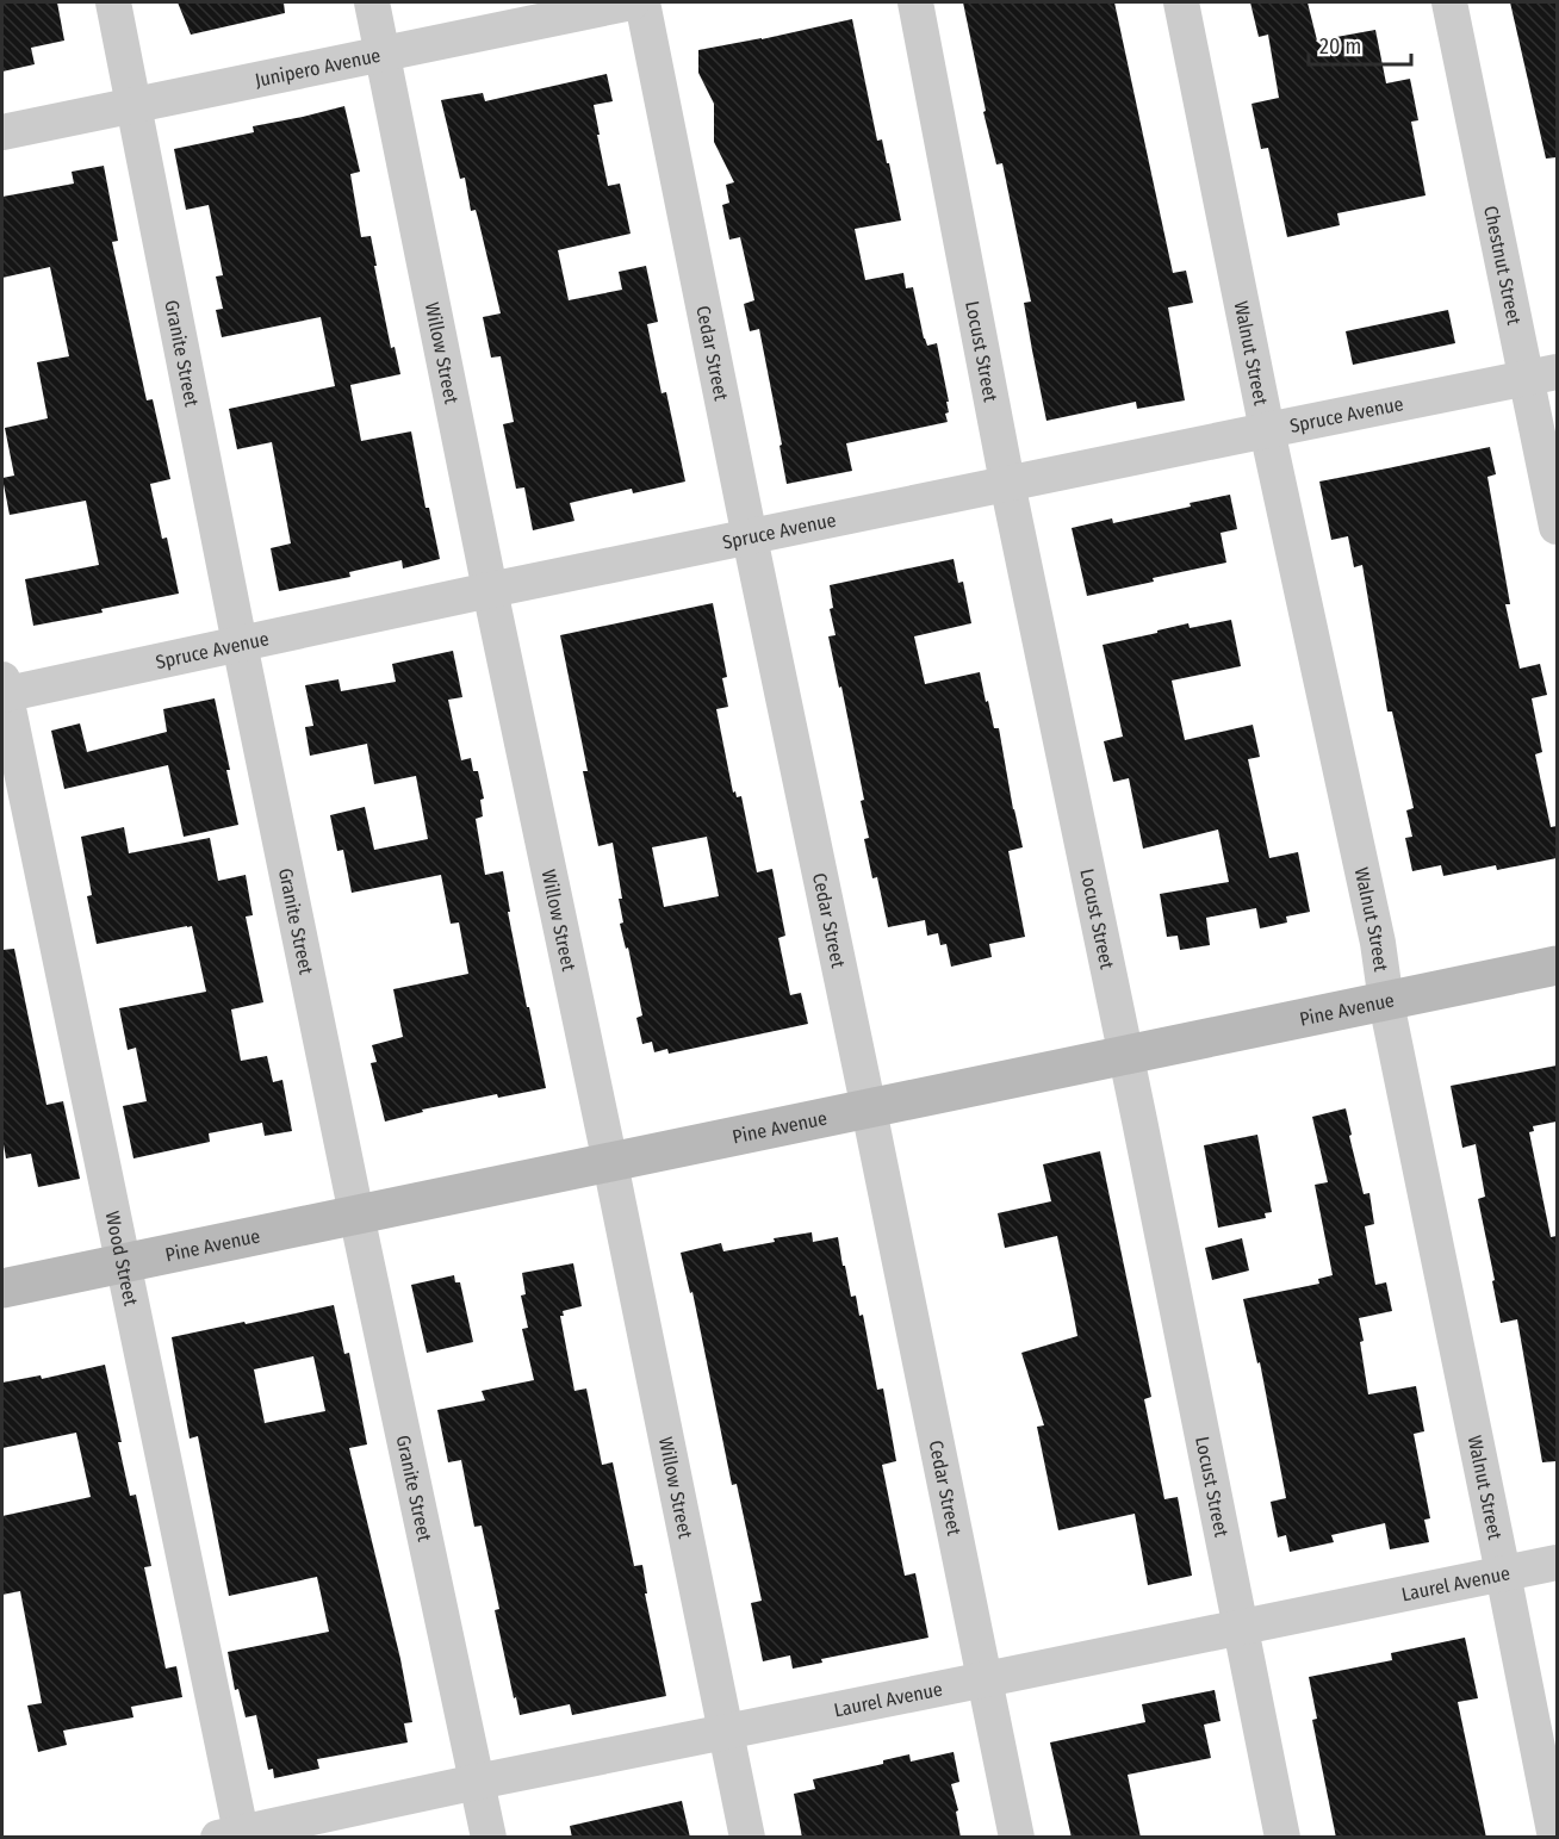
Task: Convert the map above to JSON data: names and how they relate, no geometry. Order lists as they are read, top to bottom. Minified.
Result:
{"streets":{"main road":["Pine Avenue"],"street":["Junipero Avenue","Chestnut Street","Locust Street","Granite Street","Willow Street","Cedar Street","Walnut Street","Spruce Avenue","Wood Street","Laurel Avenue"]},"crossings":[["Junipero Avenue","Granite Street"],["Junipero Avenue","Willow Street"],["Chestnut Street","Spruce Avenue"],["Locust Street","Spruce Avenue"],["Locust Street","Pine Avenue"],["Locust Street","Laurel Avenue"],["Granite Street","Spruce Avenue"],["Granite Street","Pine Avenue"],["Granite Street","Laurel Avenue"],["Willow Street","Spruce Avenue"],["Willow Street","Pine Avenue"],["Willow Street","Laurel Avenue"],["Cedar Street","Spruce Avenue"],["Cedar Street","Pine Avenue"],["Cedar Street","Laurel Avenue"],["Walnut Street","Spruce Avenue"],["Walnut Street","Pine Avenue"],["Walnut Street","Laurel Avenue"],["Spruce Avenue","Wood Street"],["Pine Avenue","Wood Street"],["Wood Street","Laurel Avenue"]],"scale_bar":"20 m"}
